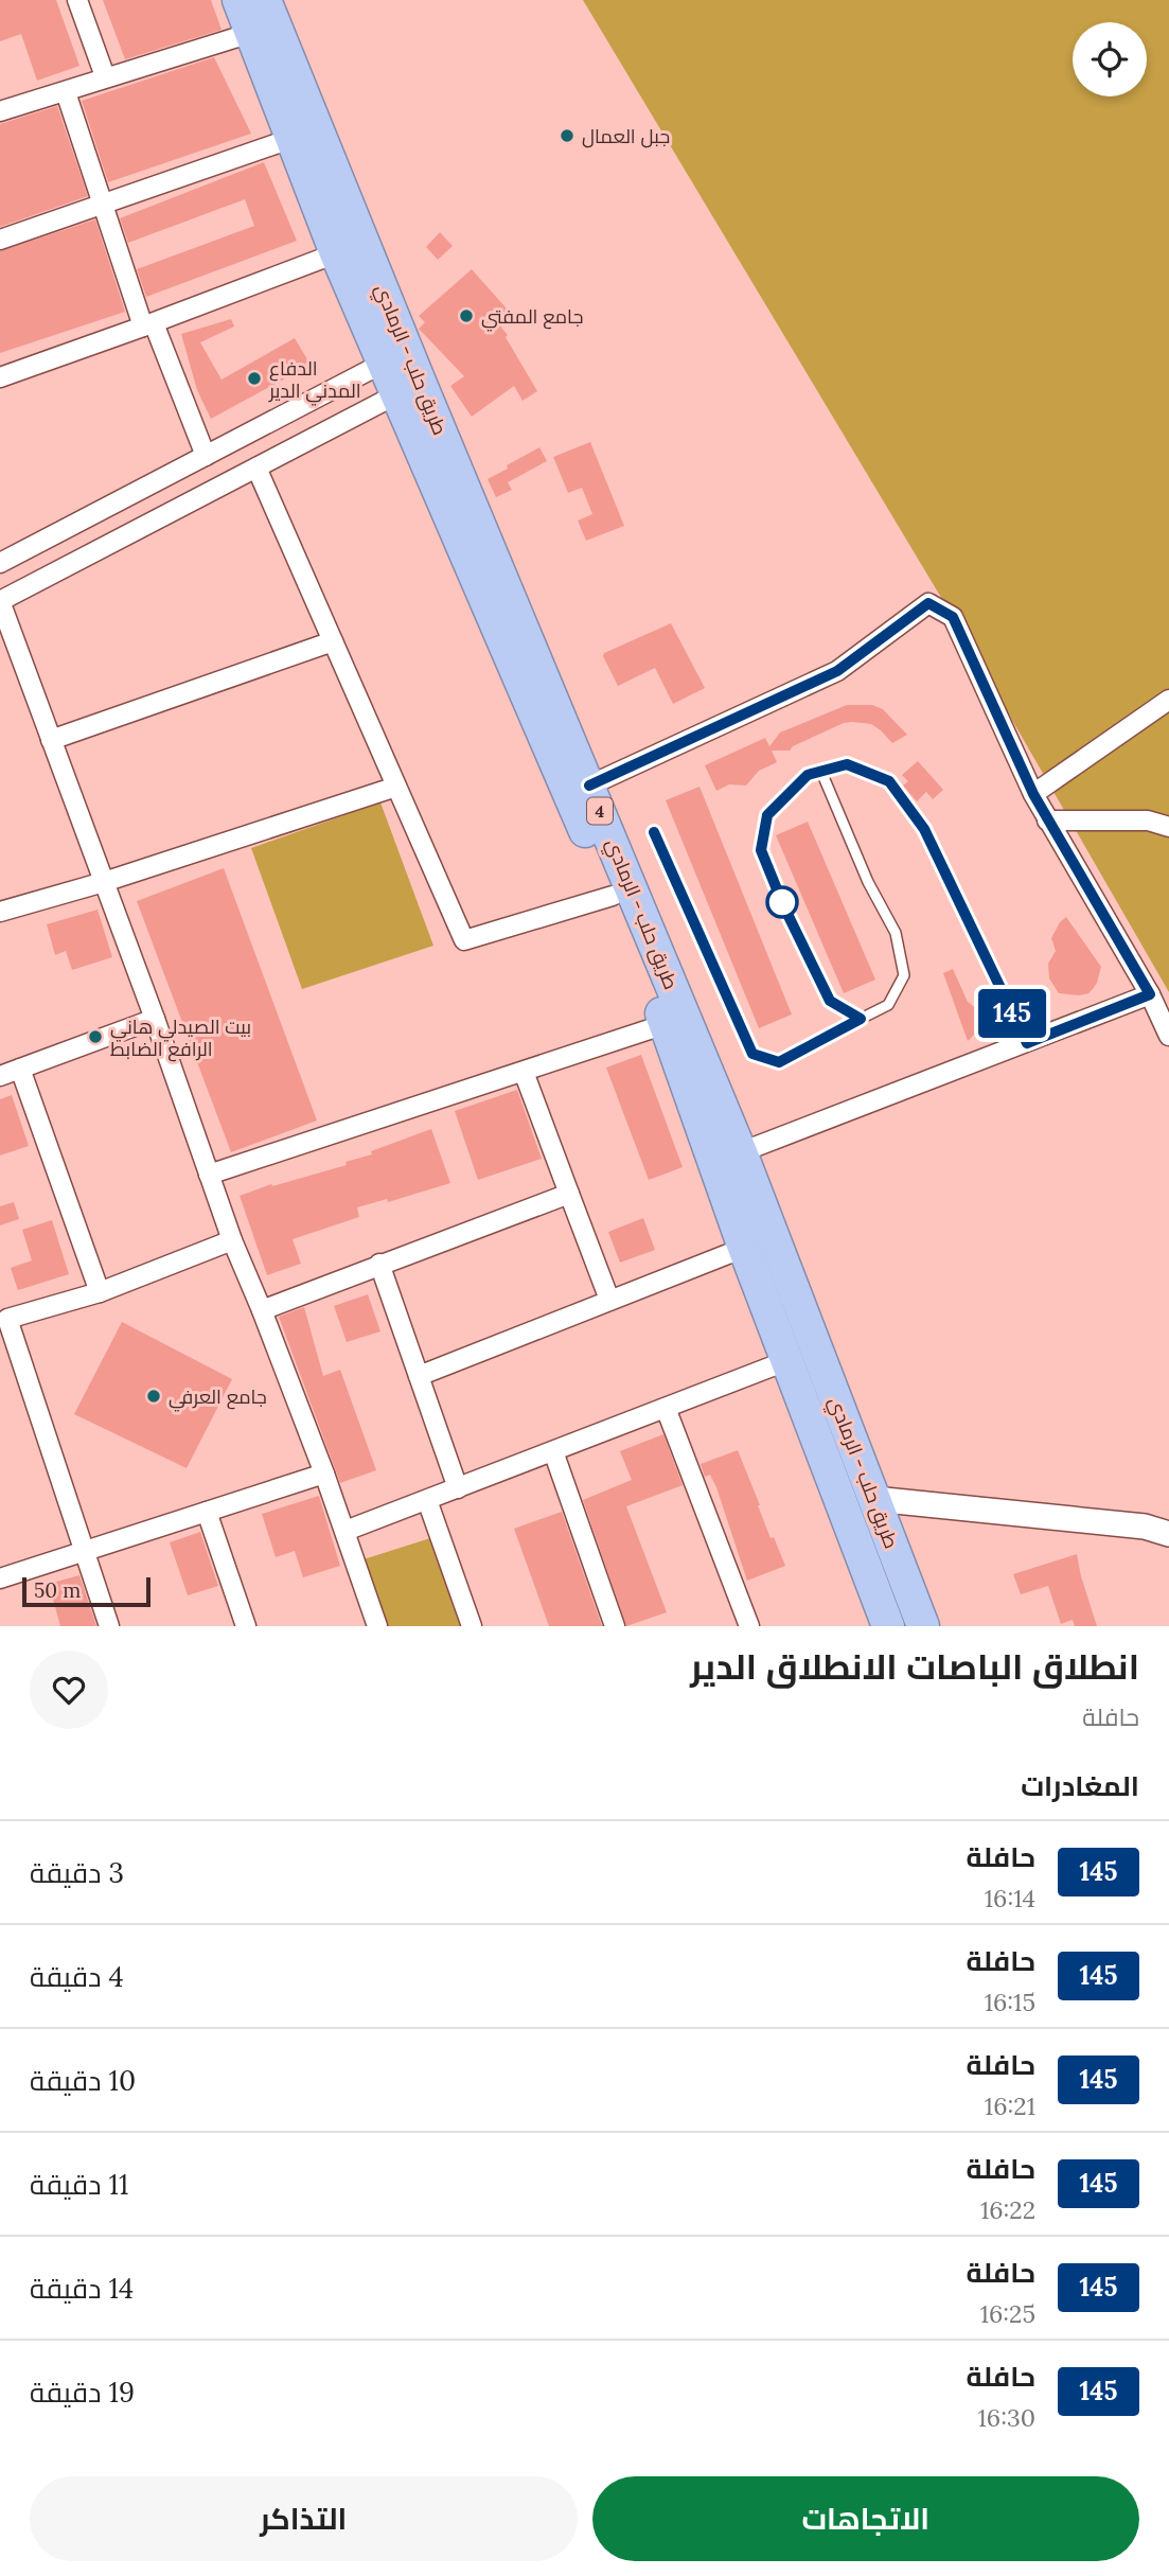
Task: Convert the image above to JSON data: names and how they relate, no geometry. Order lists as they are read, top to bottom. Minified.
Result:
{"streets":{"highway":["طريق حلب - الرمادي","4"]},"places":["جبل العمال","جامع المفتي","الدفاع المدني الدير","بيت الصيدلي هاني الرافع الضابط","جامع العرفي"],"lines":["bus line 145"],"scale_bar":"50 m","page":{"on_map":"145","scale":"50 m","heading":[["انطلاق الباصات الانطلاق الدير","حافلة"],"المغادرات"],"list":[{"mark":"145","name":"حافلة","note":"16:14","value":"3 دقيقة"},{"mark":"145","name":"حافلة","note":"16:15","value":"4 دقيقة"},{"mark":"145","name":"حافلة","note":"16:21","value":"10 دقيقة"},{"mark":"145","name":"حافلة","note":"16:22","value":"11 دقيقة"},{"mark":"145","name":"حافلة","note":"16:25","value":"14 دقيقة"},{"mark":"145","name":"حافلة","note":"16:30","value":"19 دقيقة"}],"buttons":["الاتجاهات","التذاكر"]}}
